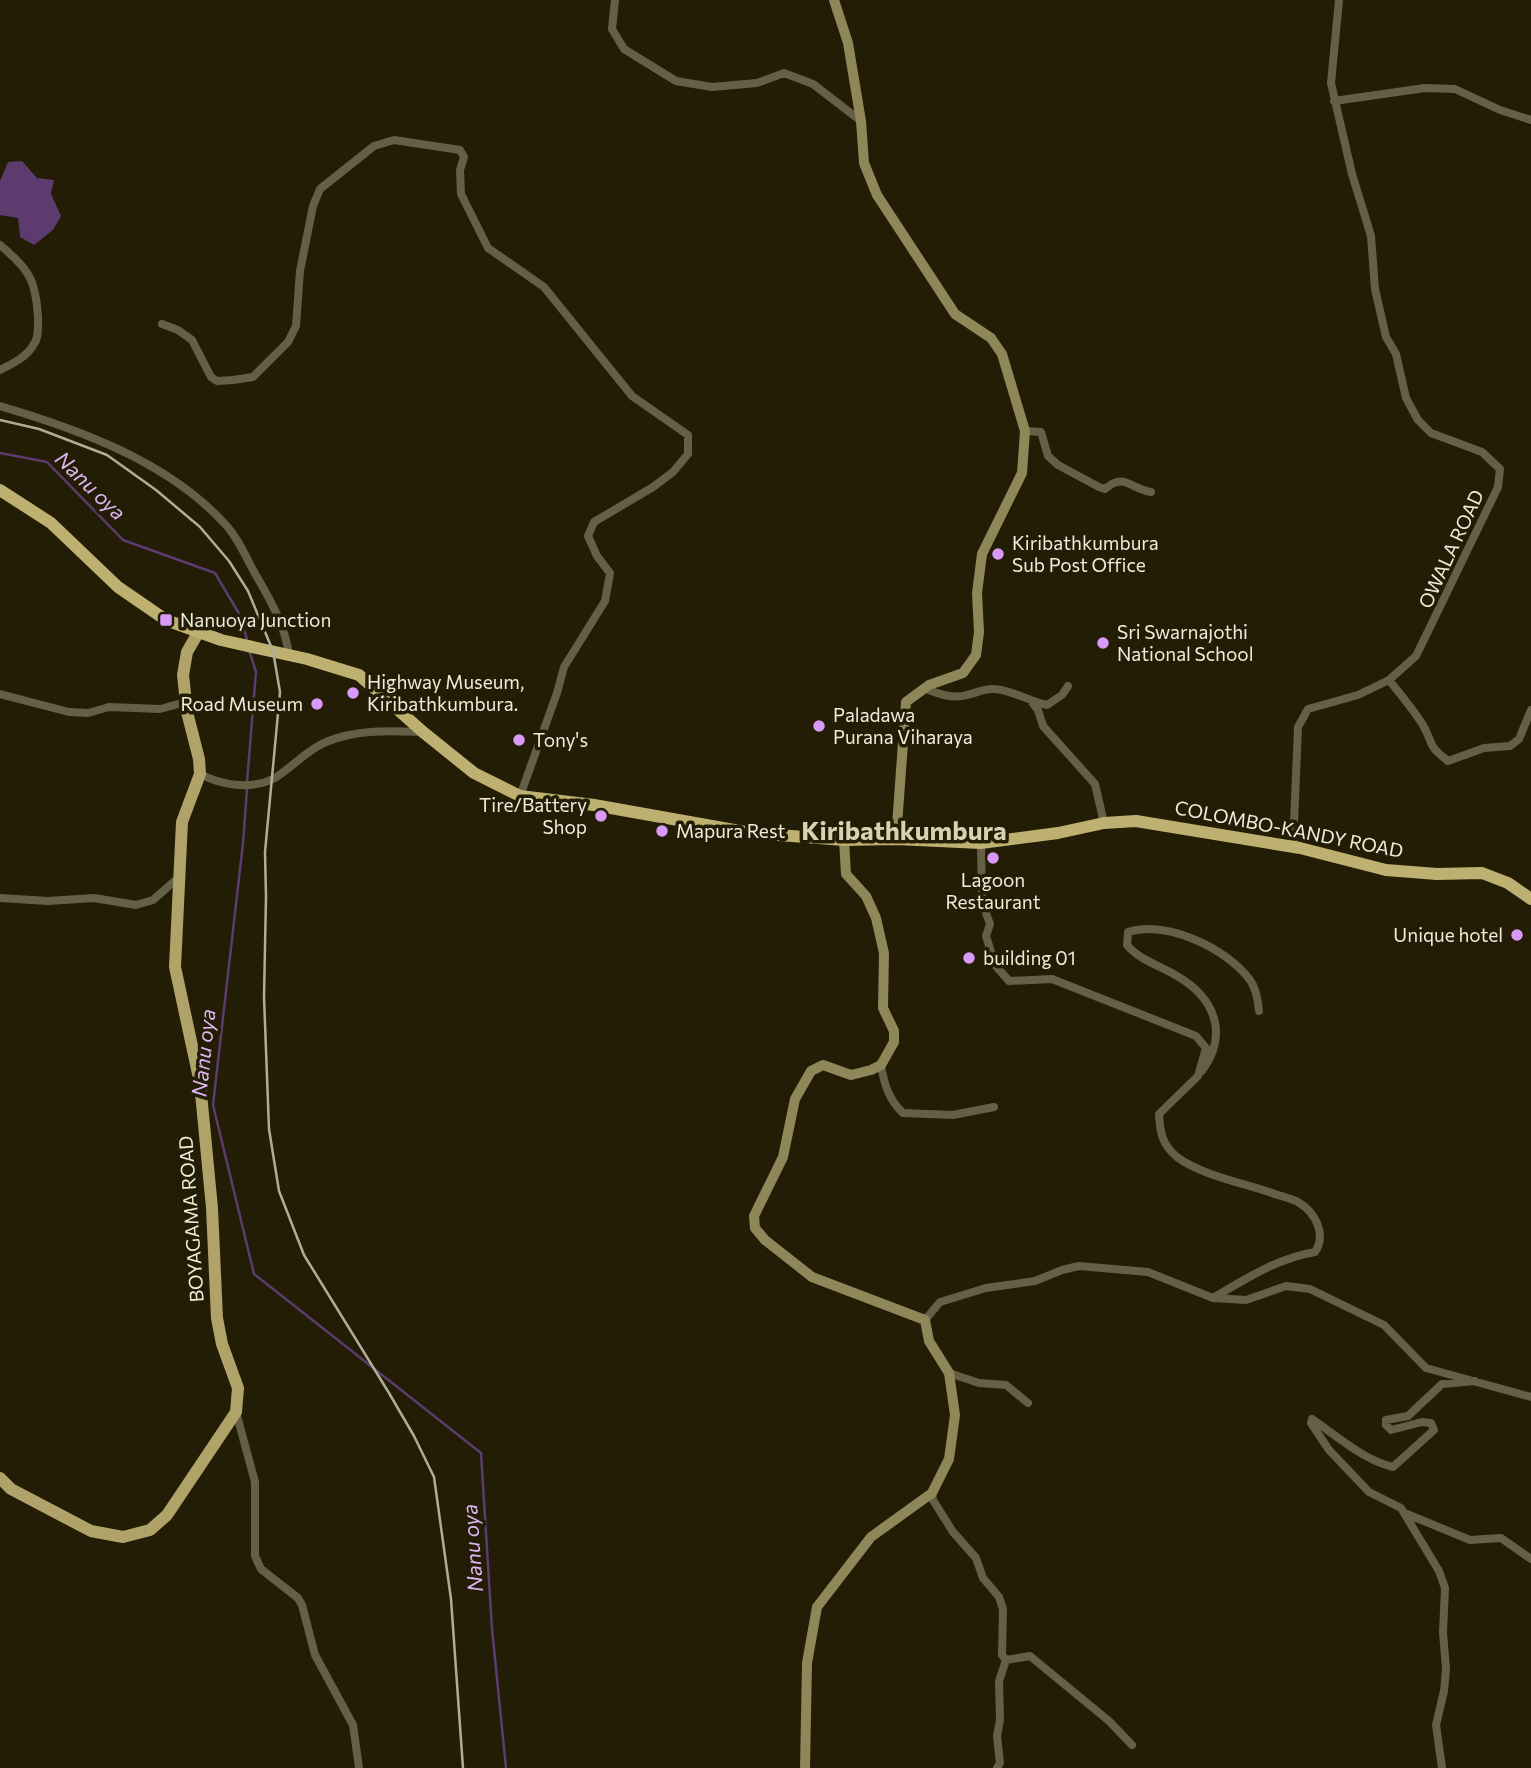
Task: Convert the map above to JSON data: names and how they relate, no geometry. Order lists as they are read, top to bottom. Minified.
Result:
{"streets":{"highway":["COLOMBO-KANDY ROAD"],"main road":["BOYAGAMA ROAD"],"street":["OWALA ROAD"]},"crossings":[["OWALA ROAD","COLOMBO-KANDY ROAD"],["COLOMBO-KANDY ROAD","BOYAGAMA ROAD"]],"districts":["Kiribathkumbura"],"water":["Nanu oya"],"places":{"other":["Kiribathkumbura Sub Post Office","Sri Swarnajothi National School","Highway Museum, Kiribathkumbura.","Road Museum","Paladawa Purana Viharaya","Tony's","Tire/Battery Shop","Mapura Rest","Lagoon Restaurant","Unique hotel","building 01"],"transit":["Nanuoya Junction"]}}
